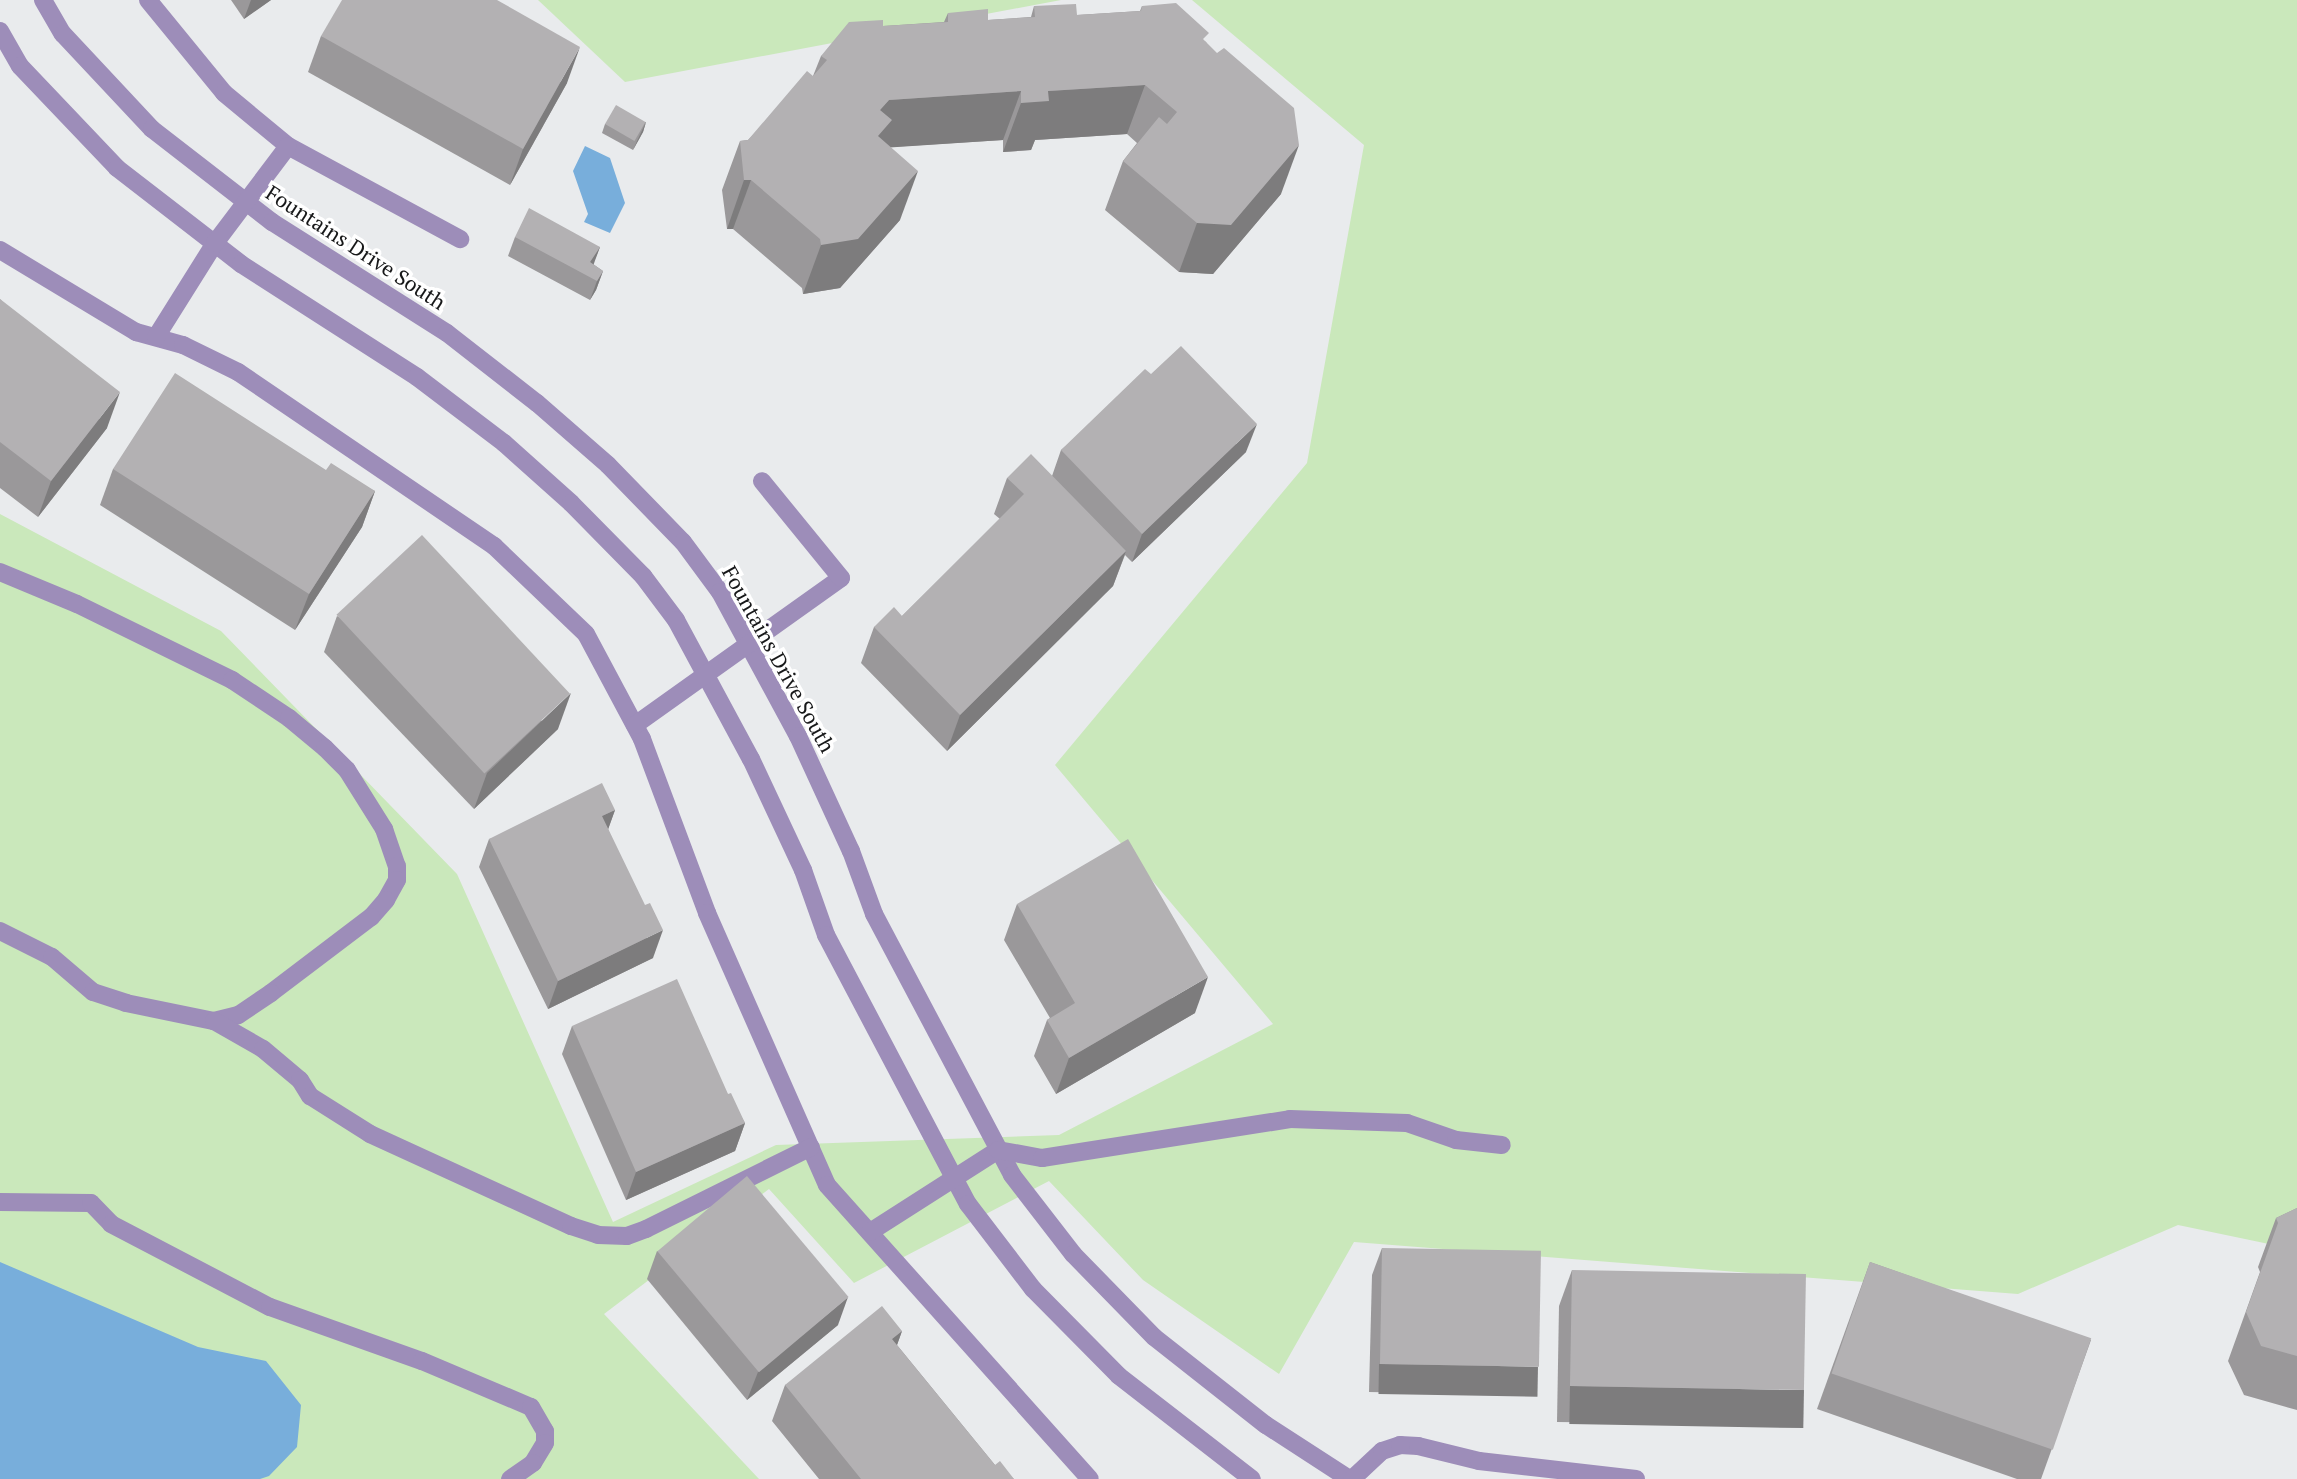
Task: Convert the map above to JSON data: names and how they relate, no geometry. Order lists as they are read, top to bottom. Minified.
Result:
{"streets":{"street":["Fountains Drive South"]}}
